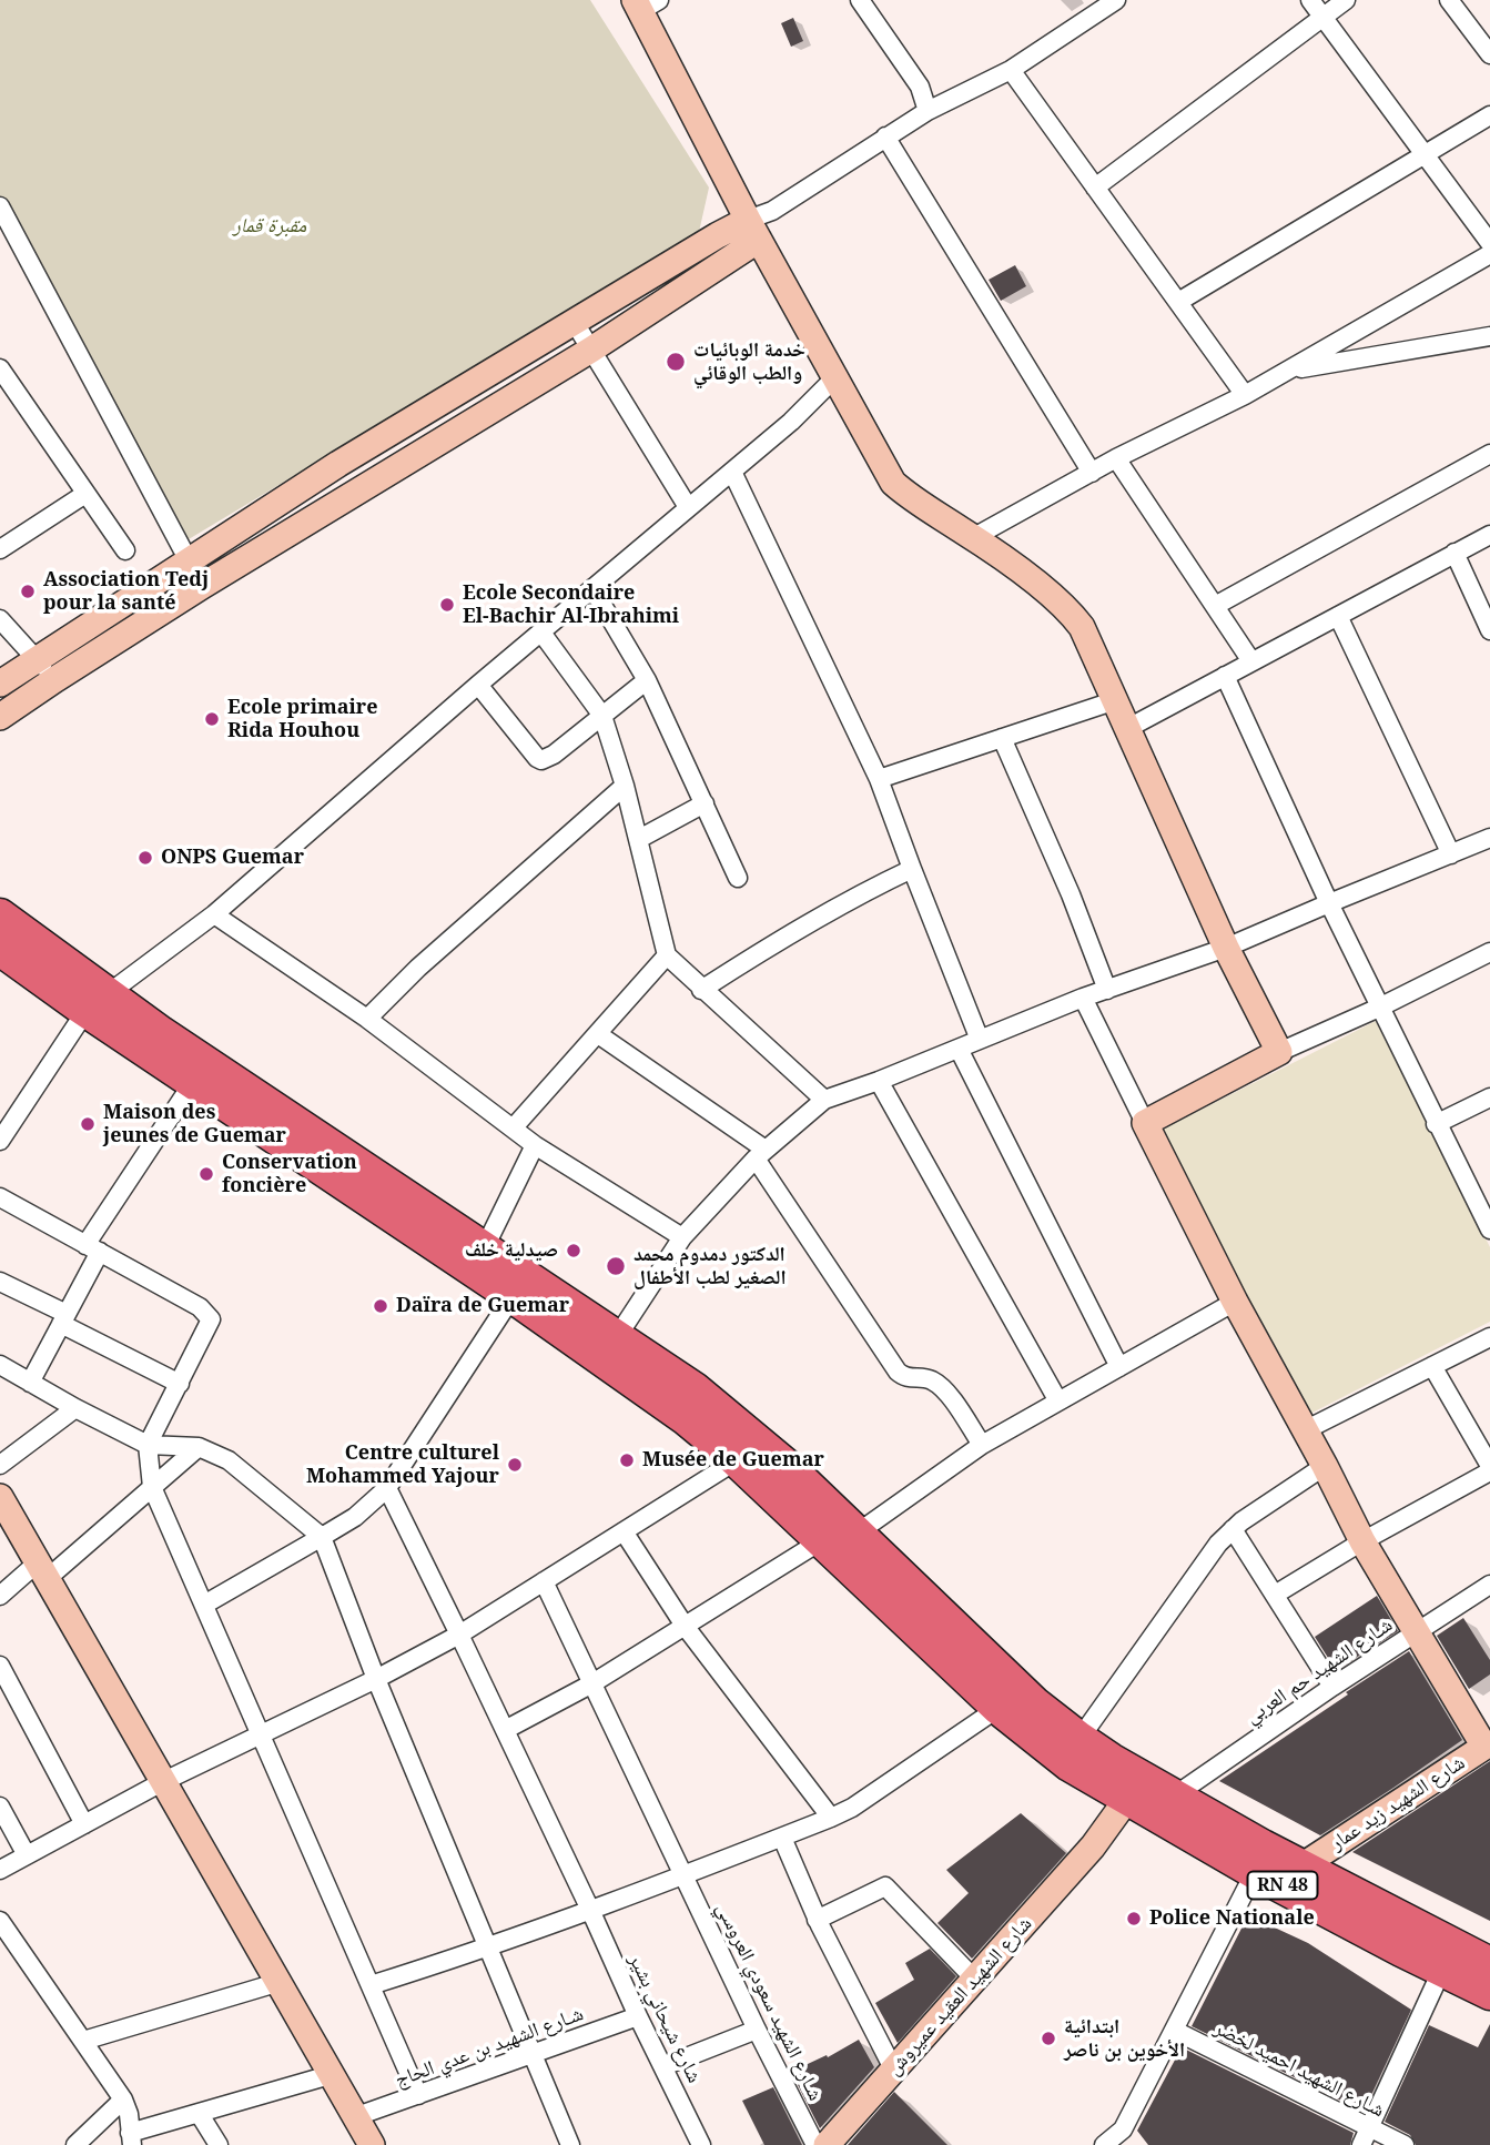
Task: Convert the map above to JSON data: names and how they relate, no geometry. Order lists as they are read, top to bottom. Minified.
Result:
{"streets":{"highway":["RN 48"],"street":["شـارع الشهيد حم العربي","شارع الشهيد زيد عمار","شارع الشهيد العقيد عميروش","شـارع الشهيد سعودي العروسي","شارع شيحاني بشير","شـارع الشهيد بن عدي الحاج","شـارع الشهيد احميد لخضر"]},"crossings":[["شـارع الشهيد حم العربي","RN 48"],["شارع الشهيد زيد عمار","RN 48"],["RN 48","شارع الشهيد العقيد عميروش"],["شارع شيحاني بشير","شـارع الشهيد بن عدي الحاج"]],"parks":["مقبرة قمار"],"places":["خدمة الوبائيات والطب الوقائي","Association Tedj pour la santé","Ecole Secondaire El-Bachir Al-Ibrahimi","Ecole primaire Rida Houhou","ONPS Guemar","Maison des jeunes de Guemar","Conservation foncière","صيدلية خلف","الدكتور دمدوم محمد الصغير لطب الأطفال","Daïra de Guemar","Musée de Guemar","Centre culturel Mohammed Yajour","Police Nationale","ابتدائية الأخوين بن ناصر"]}
